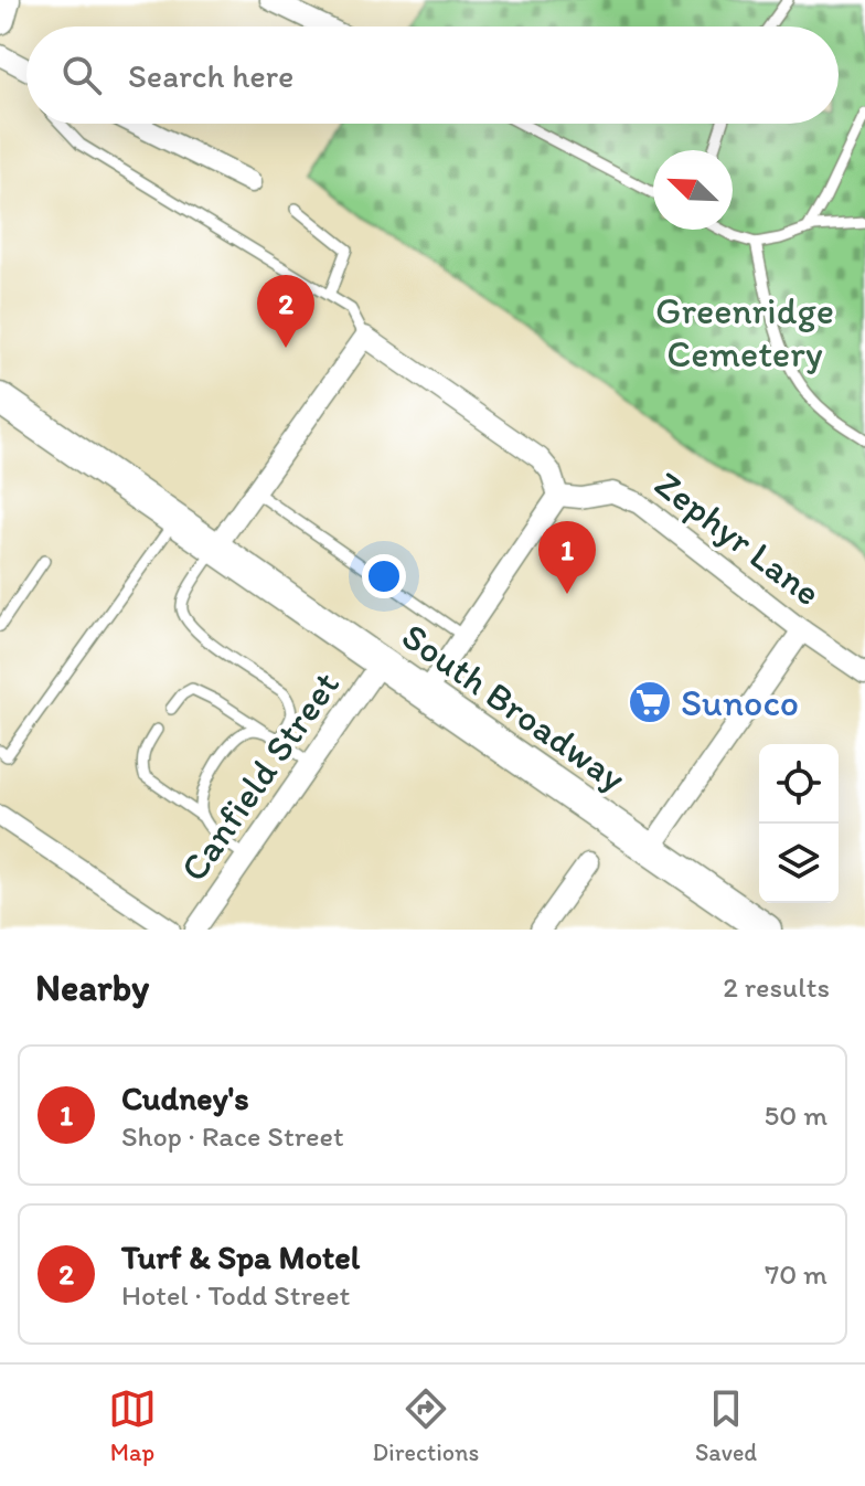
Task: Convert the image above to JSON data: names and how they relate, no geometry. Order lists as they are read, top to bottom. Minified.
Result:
{"streets":{"main road":["South Broadway"],"street":["Zephyr Lane","Canfield Street"]},"crossings":[["South Broadway","Canfield Street"]],"parks":["Greenridge Cemetery"],"places":{"supermarket":["Sunoco"]},"north":"top left","page":{"search":"Search here","pins":["2","1"],"heading":["Nearby","2 results"],"list":[{"mark":"1","name":"Cudney's","note":"Shop · Race Street","value":"50 m"},{"mark":"2","name":"Turf & Spa Motel","note":"Hotel · Todd Street","value":"70 m"}],"nav":["Map","Directions","Saved"]}}
